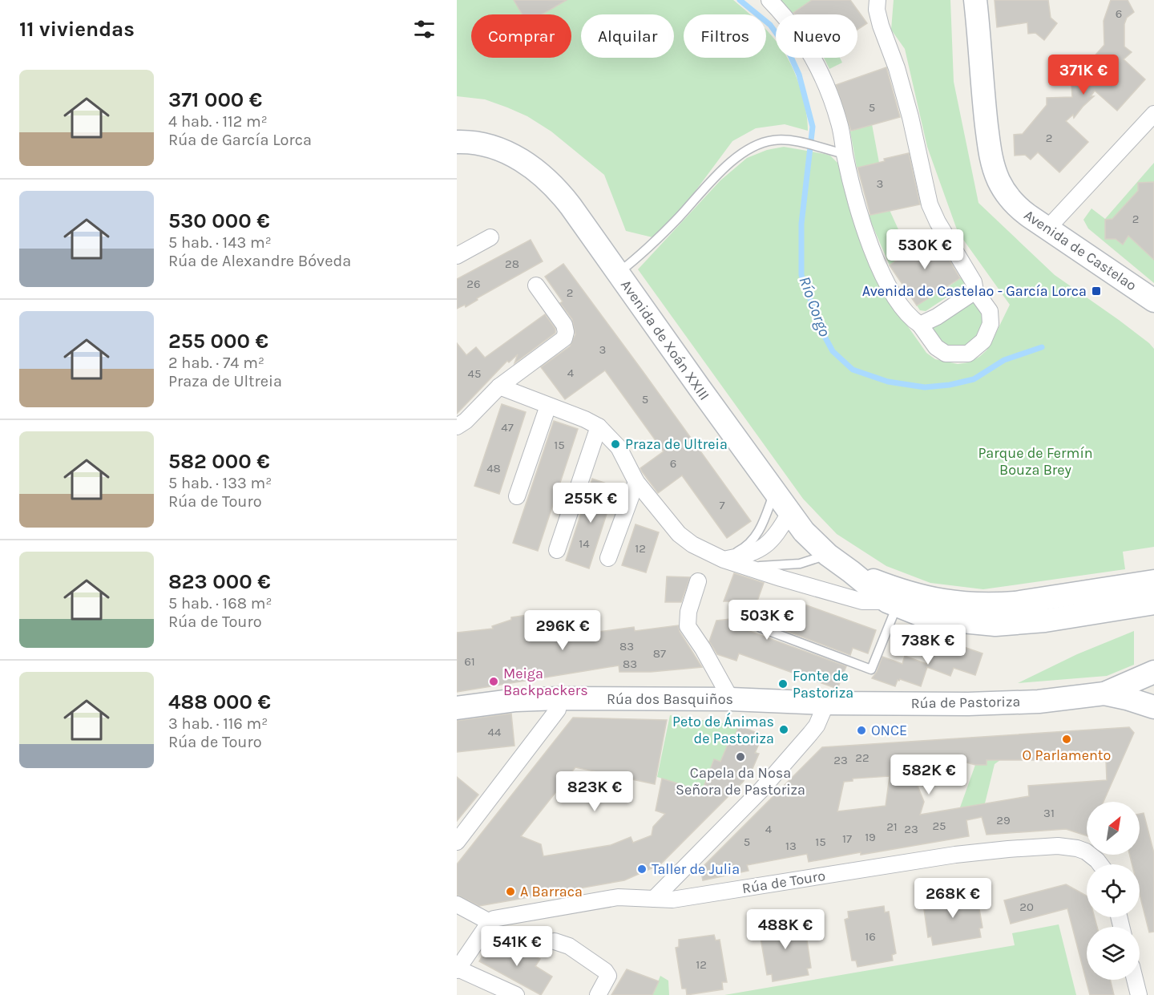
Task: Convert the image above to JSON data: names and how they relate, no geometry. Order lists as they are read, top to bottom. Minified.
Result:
{"streets":{"street":["Avenida de Castelao","Avenida de Xoán XXIII","Rúa dos Basquiños","Rúa de Pastoriza","Rúa de Touro"]},"crossings":[["Rúa dos Basquiños","Rúa de Pastoriza"]],"water":["Río Corgo"],"parks":["Parque de Fermín Bouza Brey"],"places":{"transit":["Avenida de Castelao - García Lorca"],"other":["Praza de Ultreia","Meiga Backpackers","Fonte de Pastoriza","Peto de Ánimas de Pastoriza","ONCE","O Parlamento","Capela da Nosa Señora de Pastoriza","Taller de Julia","A Barraca"]},"house_numbers":["6","5","2","3","2","28","26","2","3","4","45","5","47","15","6","48","7","14","12","83","87","61","83","44","22","23","31","29","25","21","4","23","19","17","5","15","13","20","16","12"],"north":"top right","page":{"heading":"11 viviendas","chip":["Comprar","Alquilar","Filtros","Nuevo"],"price":["371K €","530K €","255K €","503K €","296K €","738K €","582K €","823K €","268K €","488K €","541K €"],"list":[{"name":"371 000 €","note":"4 hab. · 112 m² · Rúa de García Lorca"},{"name":"530 000 €","note":"5 hab. · 143 m² · Rúa de Alexandre Bóveda"},{"name":"255 000 €","note":"2 hab. · 74 m² · Praza de Ultreia"},{"name":"582 000 €","note":"5 hab. · 133 m² · Rúa de Touro"},{"name":"823 000 €","note":"5 hab. · 168 m² · Rúa de Touro"},{"name":"488 000 €","note":"3 hab. · 116 m² · Rúa de Touro"}]}}
